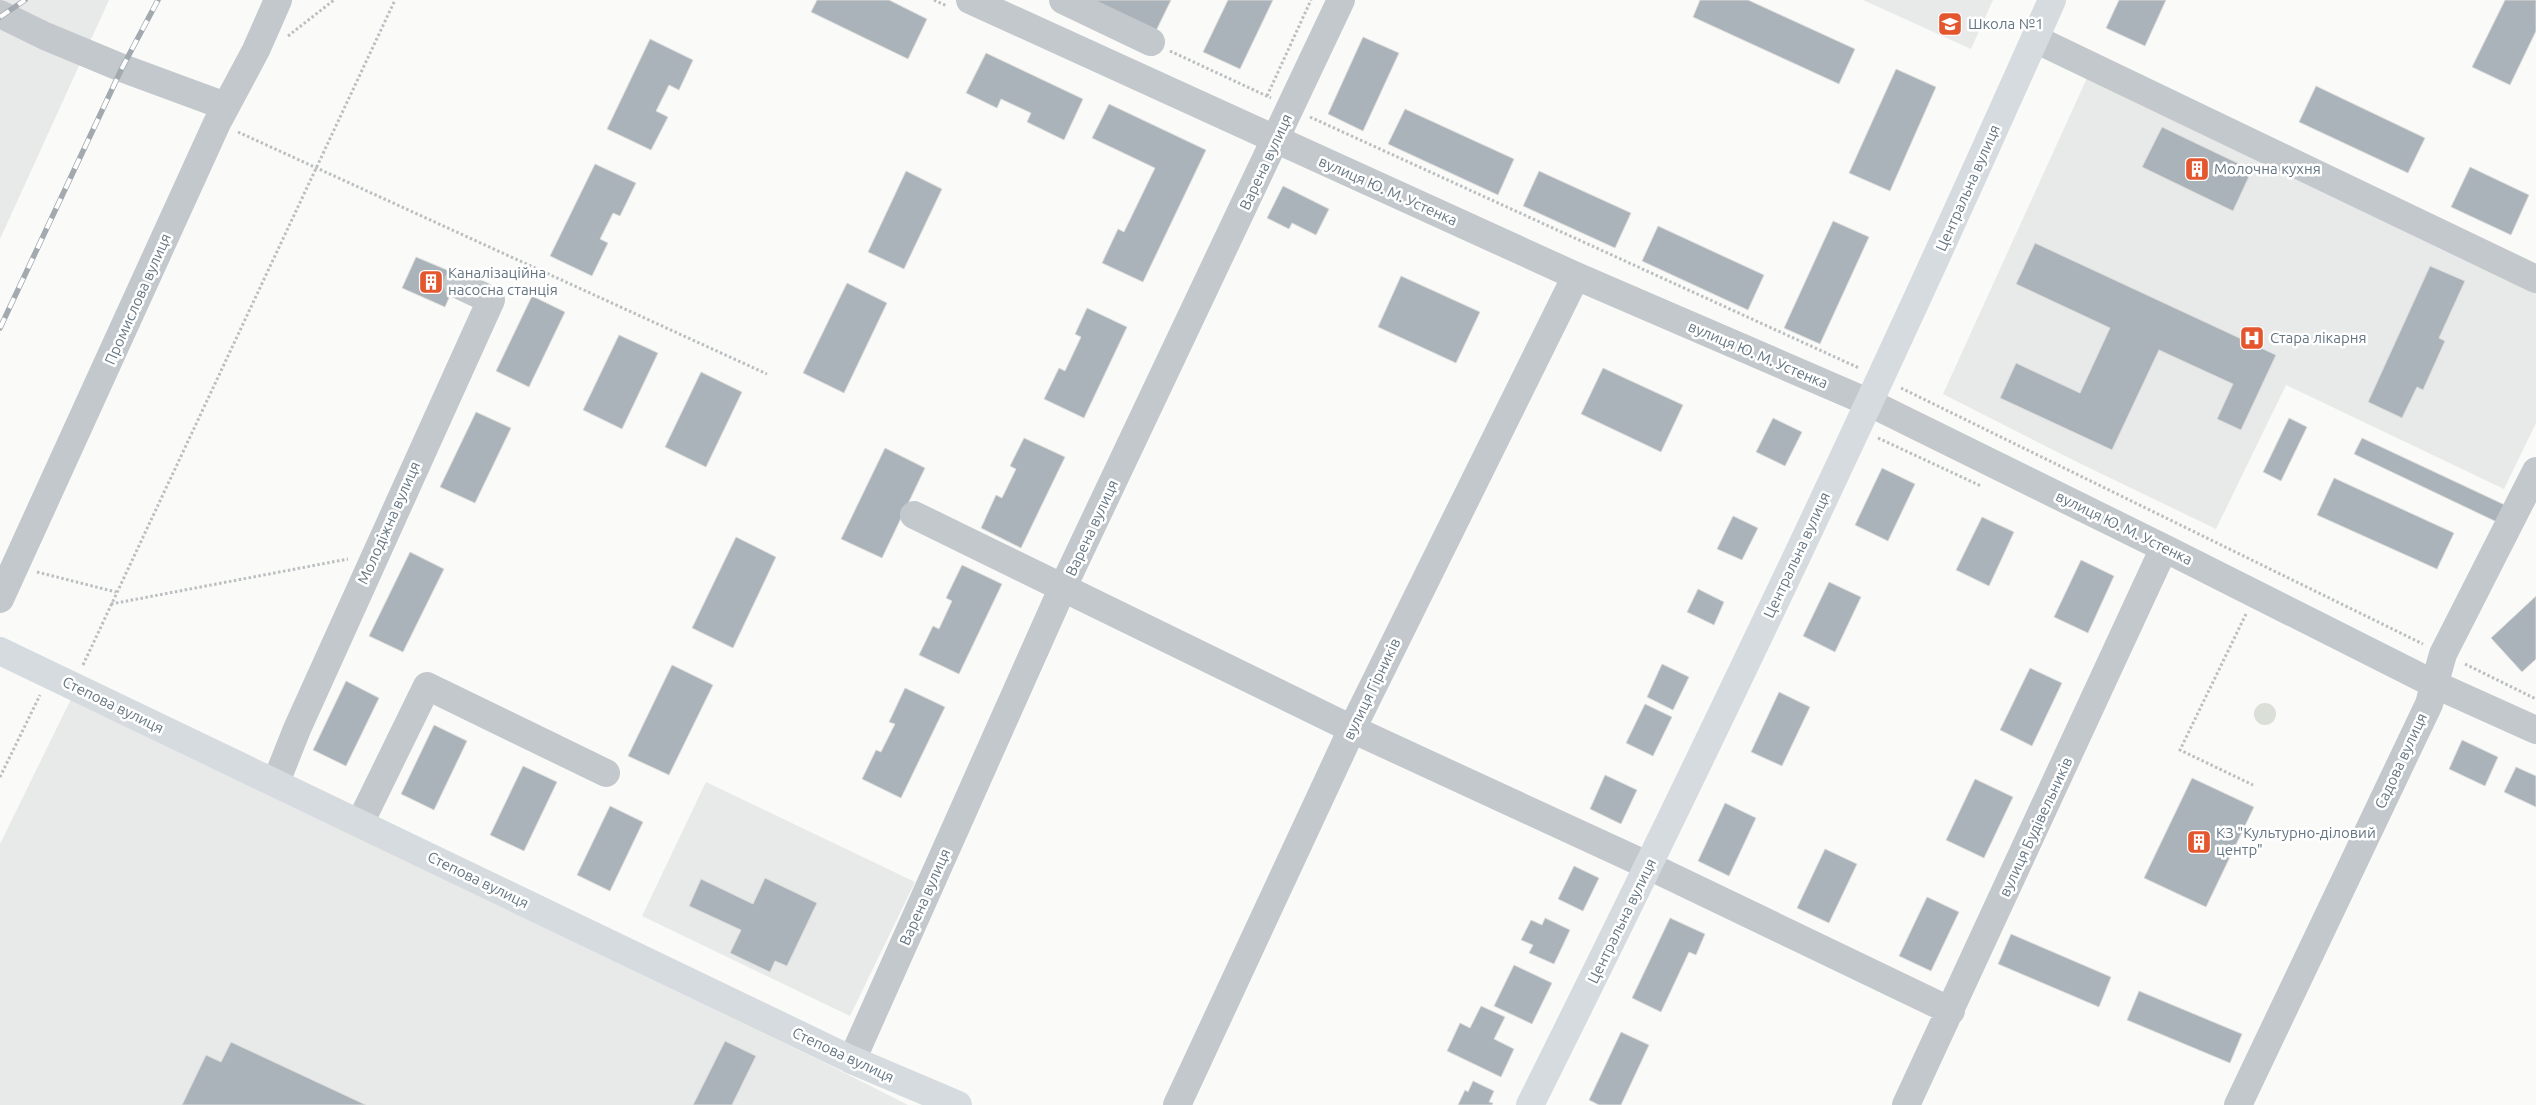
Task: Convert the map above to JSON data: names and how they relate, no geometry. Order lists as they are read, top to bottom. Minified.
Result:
{"streets":{"main road":["Центральна вулиця","Степова вулиця"],"street":["Варена вулиця","вулиця Ю. М. Устенка","Промислова вулиця","Молодіжна вулиця","вулиця Гірників","Садова вулиця","вулиця Будівельників"]},"crossings":[["Варена вулиця","вулиця Ю. М. Устенка"],["Варена вулиця","Степова вулиця"],["Центральна вулиця","вулиця Ю. М. Устенка"],["вулиця Ю. М. Устенка","вулиця Гірників"],["вулиця Ю. М. Устенка","Садова вулиця"],["вулиця Ю. М. Устенка","вулиця Будівельників"],["Молодіжна вулиця","Степова вулиця"]],"places":{"school or university":["Школа №1"],"building":["Молочна кухня","Каналізаційна насосна станція","КЗ \"Культурно-діловий центр\""],"hospital":["Стара лікарня"]}}
